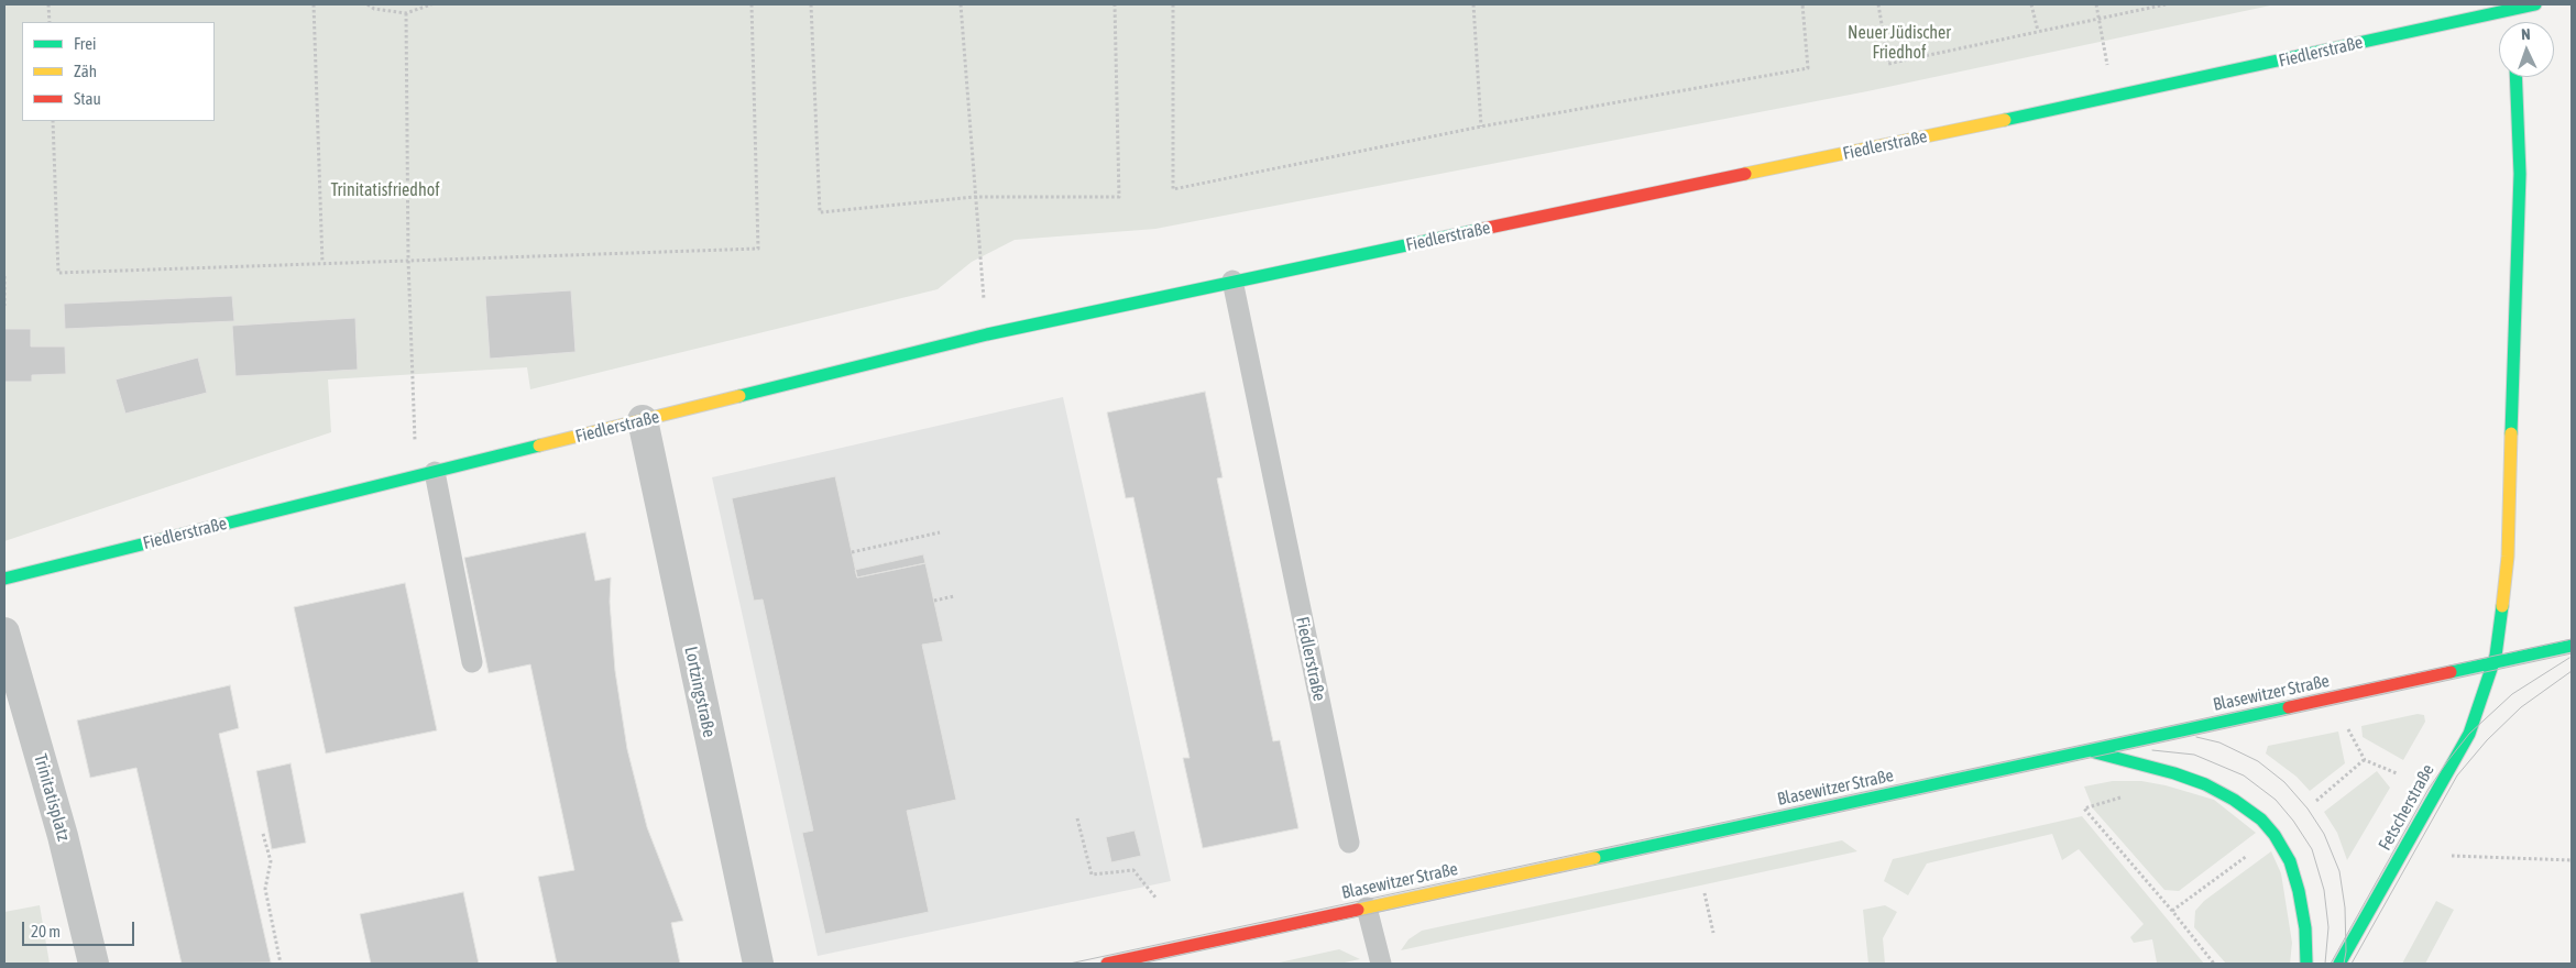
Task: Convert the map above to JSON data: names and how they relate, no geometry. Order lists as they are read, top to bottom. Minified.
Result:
{"streets":{"street":["Fiedlerstraße","Lortzingstraße","Blasewitzer Straße","Trinitatisplatz","Fetscherstraße"]},"crossings":[["Fiedlerstraße","Lortzingstraße"],["Blasewitzer Straße","Fetscherstraße"]],"parks":["Neuer Jüdischer Friedhof","Trinitatisfriedhof"],"legend":["Frei","Zäh","Stau"],"scale_bar":"20 m","north":"top"}
